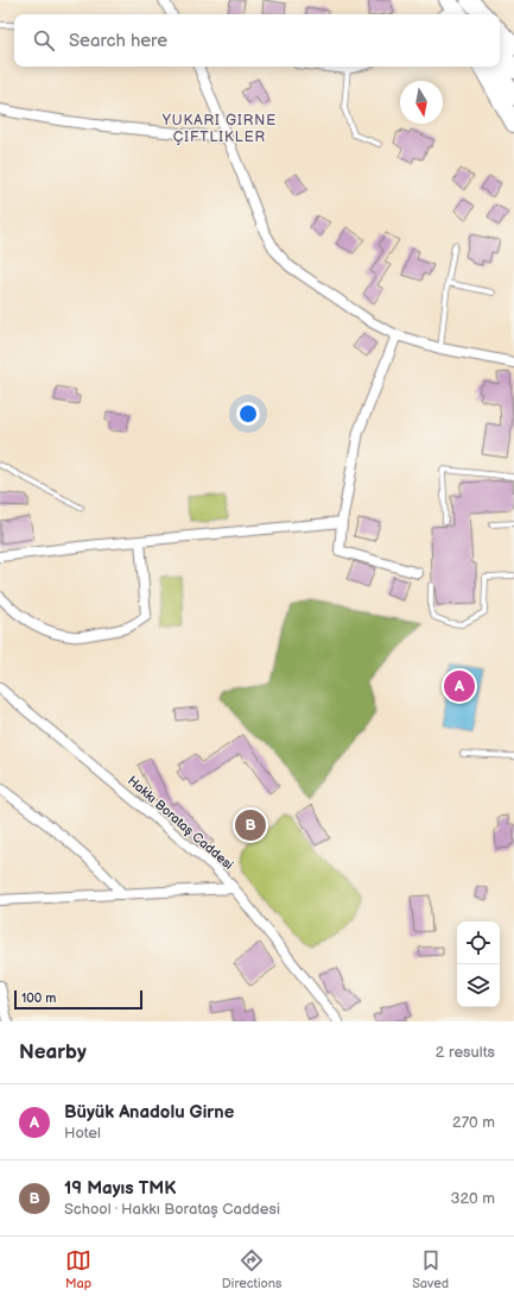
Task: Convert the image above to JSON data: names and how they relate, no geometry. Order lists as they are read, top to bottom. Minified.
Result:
{"streets":{"street":["Hakkı Borataş Caddesi"]},"districts":["YUKARI GIRNE ÇIFTLIKLER"],"scale_bar":"100 m","north":"bottom","page":{"search":"Search here","pins":["A","B"],"scale":"100 m","heading":["Nearby","2 results"],"list":[{"mark":"A","name":"Büyük Anadolu Girne","note":"Hotel","value":"270 m"},{"mark":"B","name":"19 Mayıs TMK","note":"School · Hakkı Borataş Caddesi","value":"320 m"}],"nav":["Map","Directions","Saved"]}}
